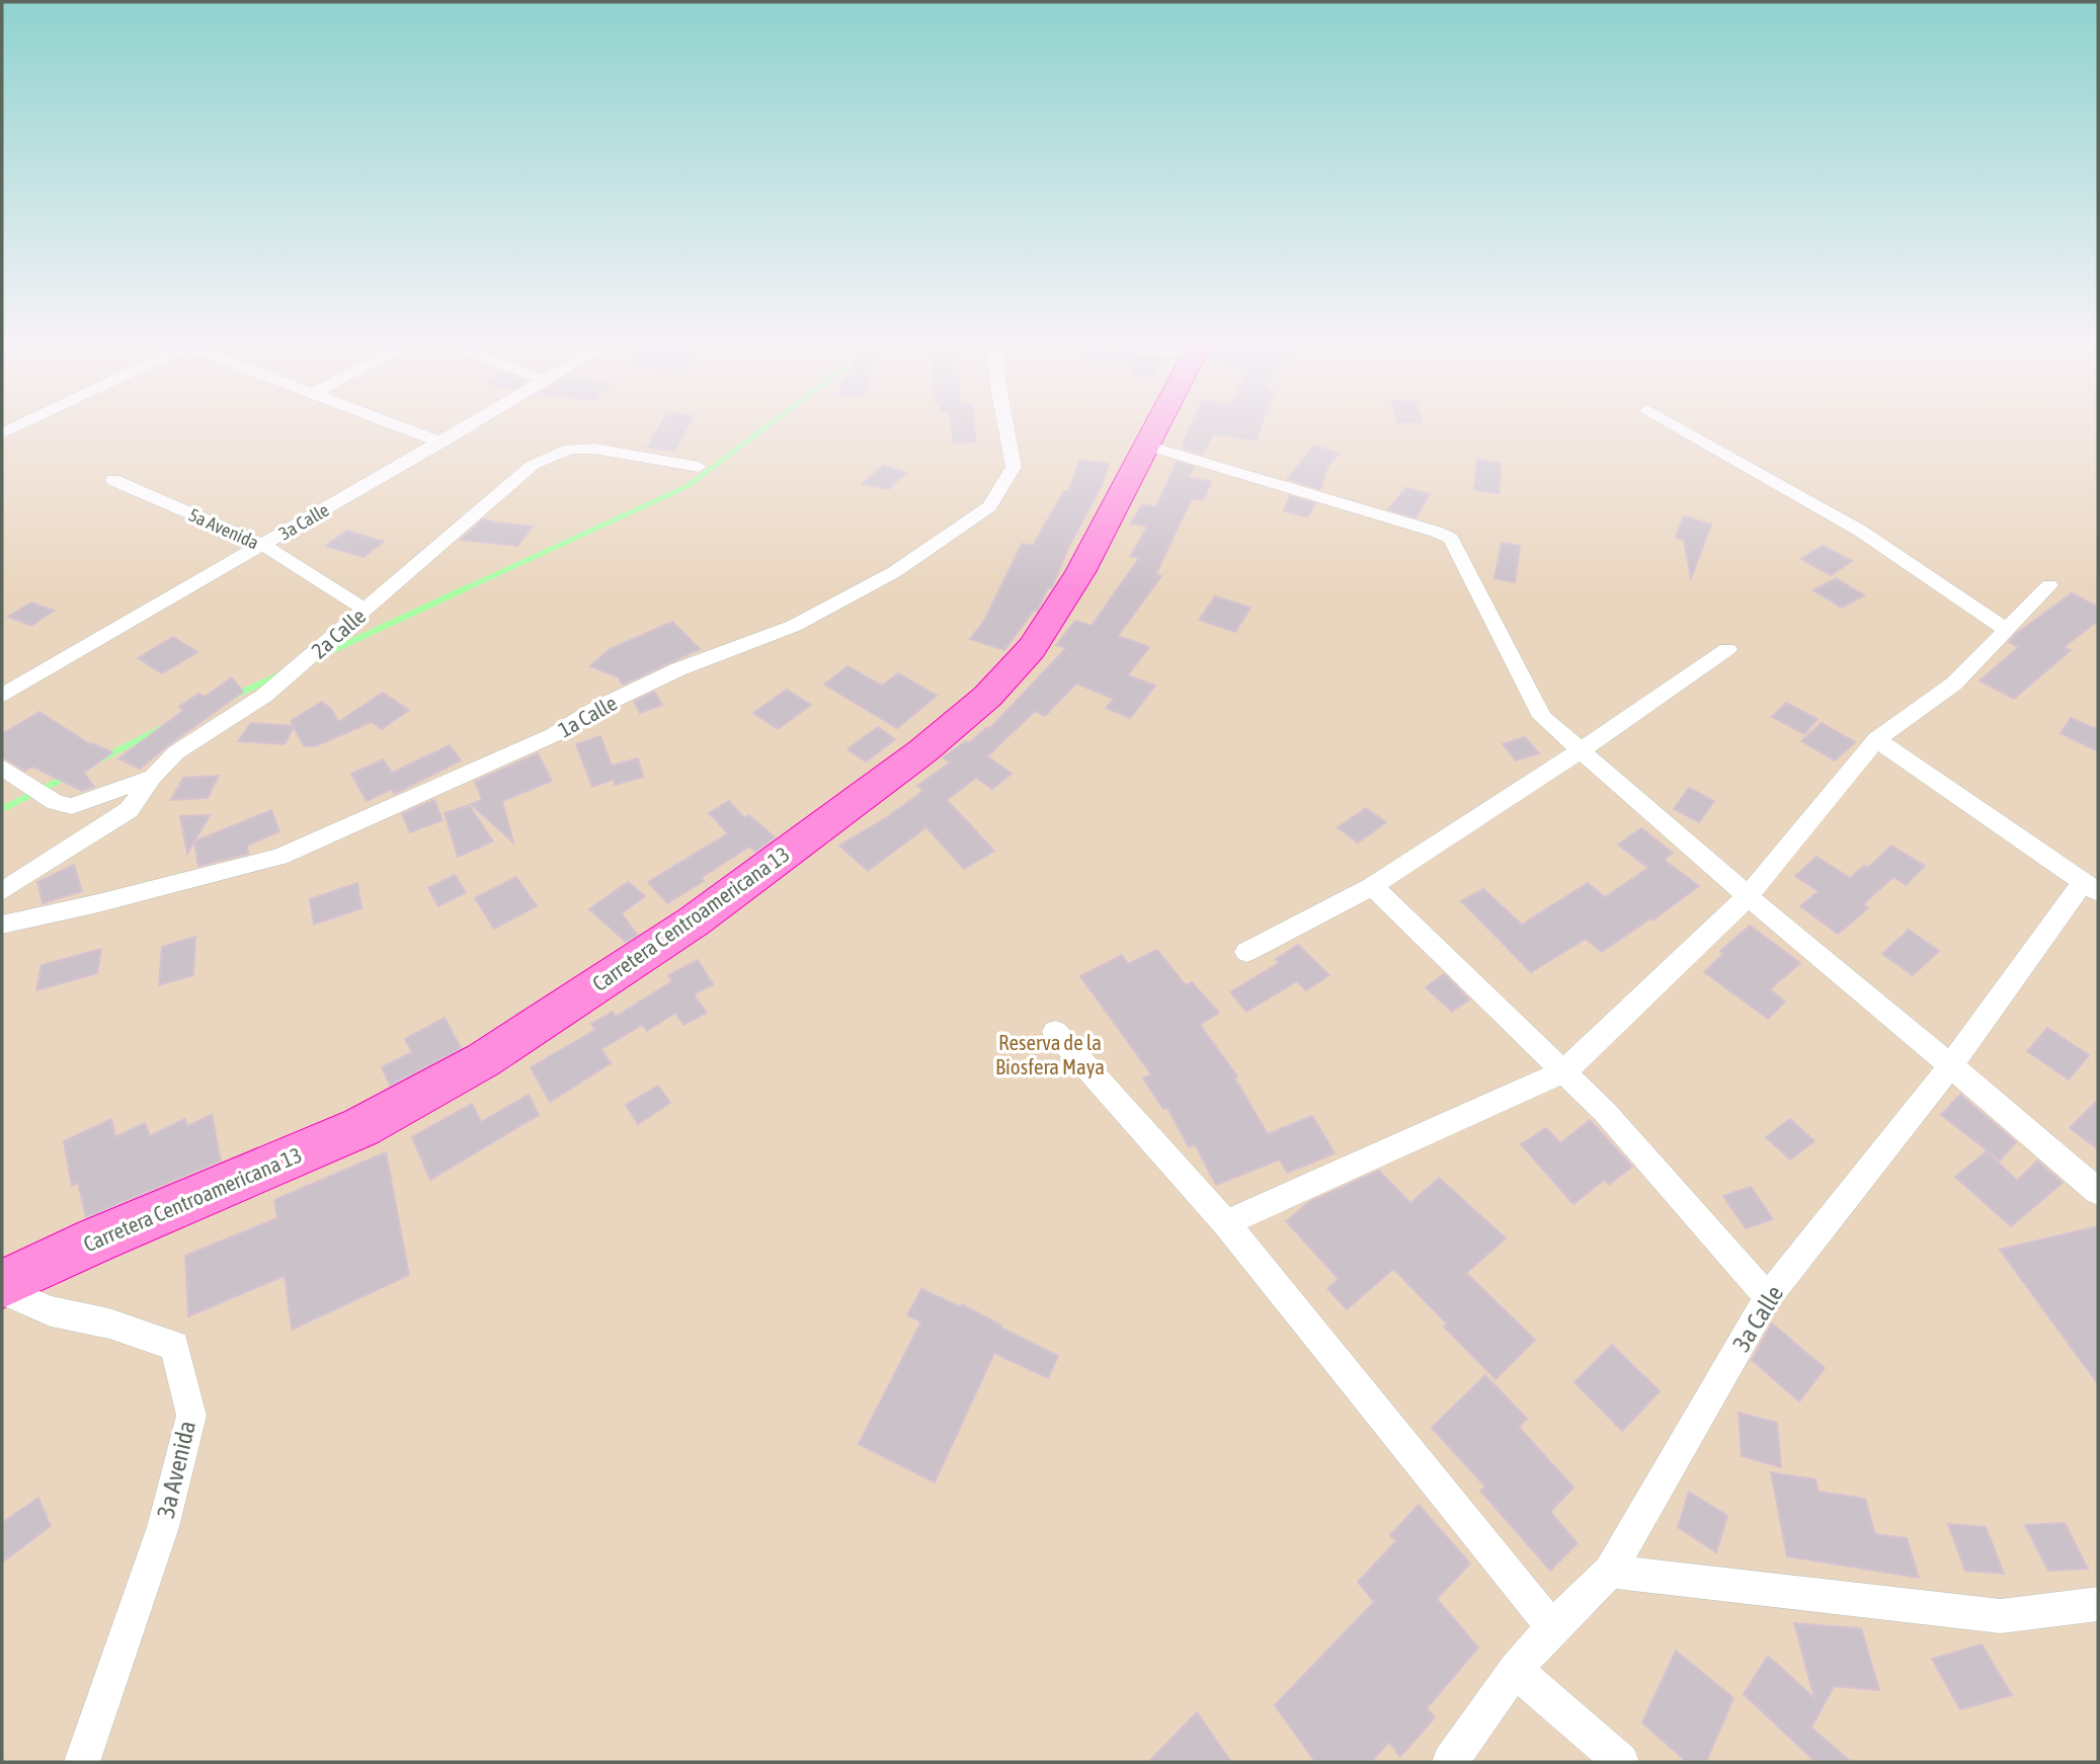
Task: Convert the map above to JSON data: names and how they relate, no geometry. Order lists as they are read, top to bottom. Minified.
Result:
{"streets":{"highway":["Carretera Centroamericana 13"],"street":["3a Calle","5a Avenida","2a Calle","1a Calle","3a Avenida"]},"crossings":[["3a Calle","5a Avenida"],["5a Avenida","2a Calle"]],"parks":["Reserva de la Biosfera Maya"]}
